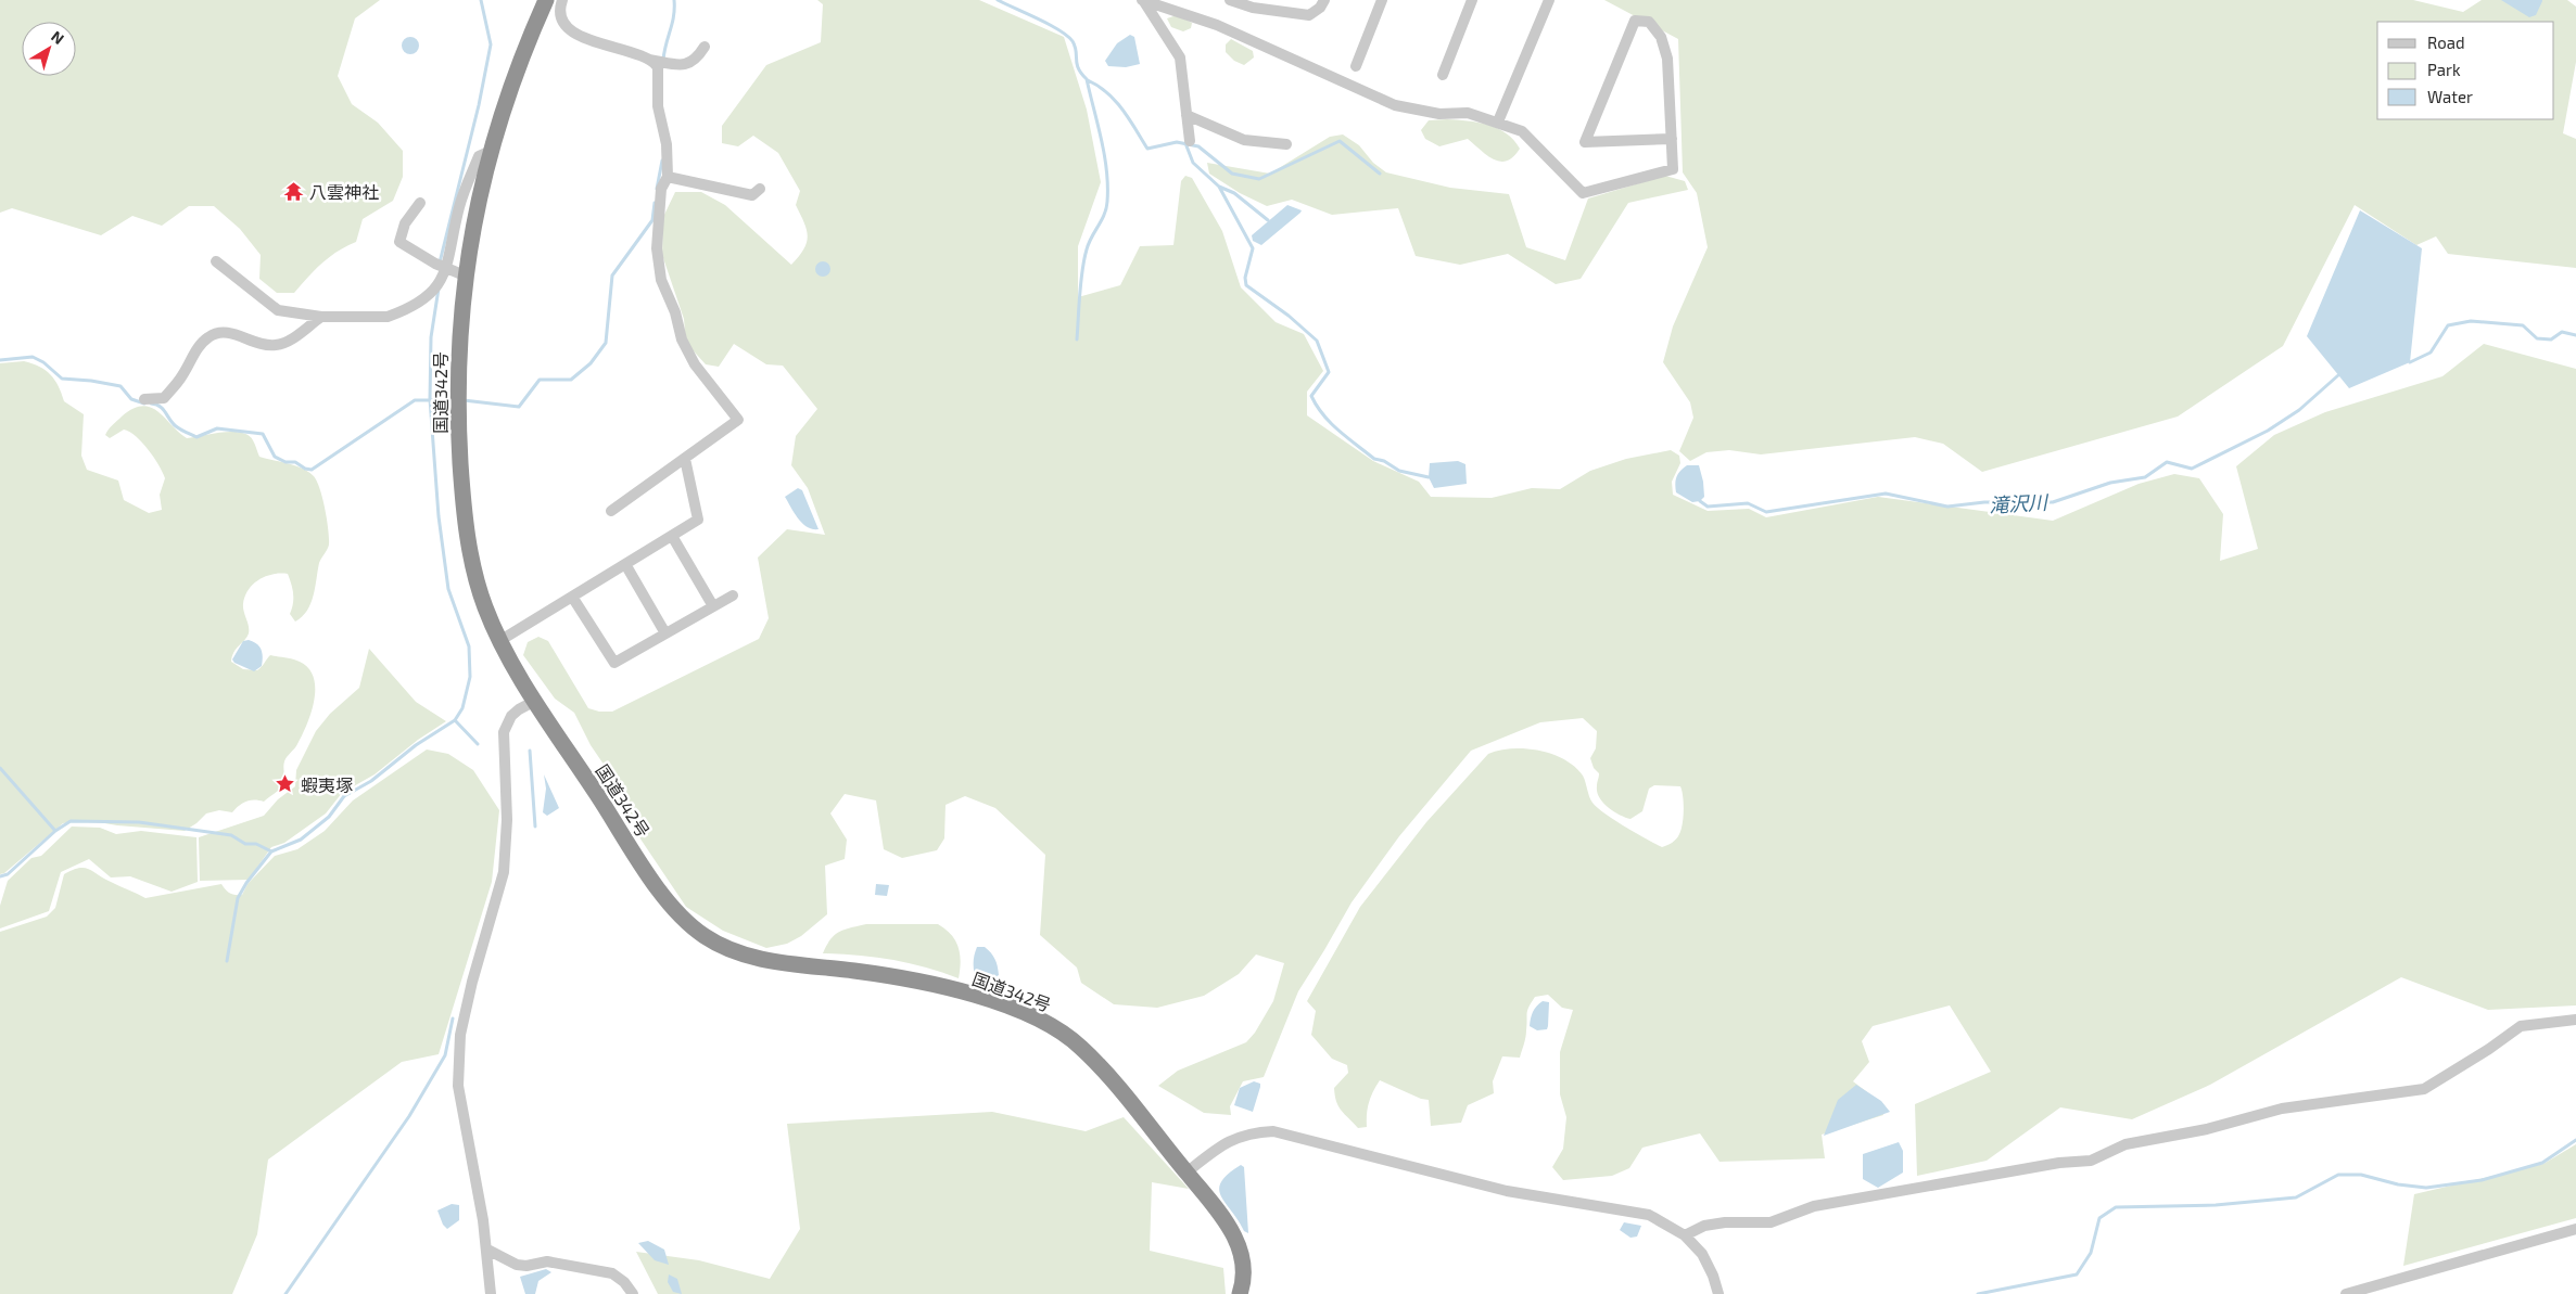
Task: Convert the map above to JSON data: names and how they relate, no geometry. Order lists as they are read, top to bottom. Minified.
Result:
{"streets":{"highway":["国道342号"]},"water":["滝沢川"],"places":{"temple":["八雲神社"],"place":["蝦夷塚"]},"legend":["Road","Park","Water"],"north":"top right"}
